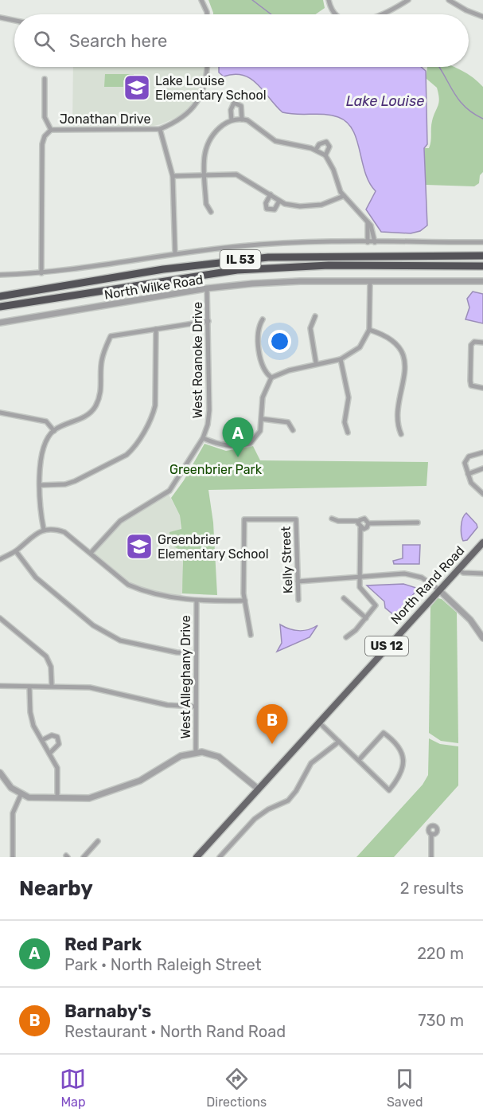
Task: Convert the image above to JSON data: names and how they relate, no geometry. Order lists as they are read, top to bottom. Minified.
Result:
{"streets":{"highway":["IL 53"],"main road":["North Rand Road","US 12"],"street":["Jonathan Drive","North Wilke Road","West Roanoke Drive","Kelly Street","West Alleghany Drive"]},"crossings":[["North Wilke Road","West Roanoke Drive"]],"water":["Lake Louise"],"parks":["Greenbrier Park"],"places":{"school or university":["Lake Louise Elementary School","Greenbrier Elementary School"]},"page":{"search":"Search here","pins":["A","B"],"heading":["Nearby","2 results"],"list":[{"mark":"A","name":"Red Park","note":"Park · North Raleigh Street","value":"220 m"},{"mark":"B","name":"Barnaby's","note":"Restaurant · North Rand Road","value":"730 m"}],"nav":["Map","Directions","Saved"]}}
